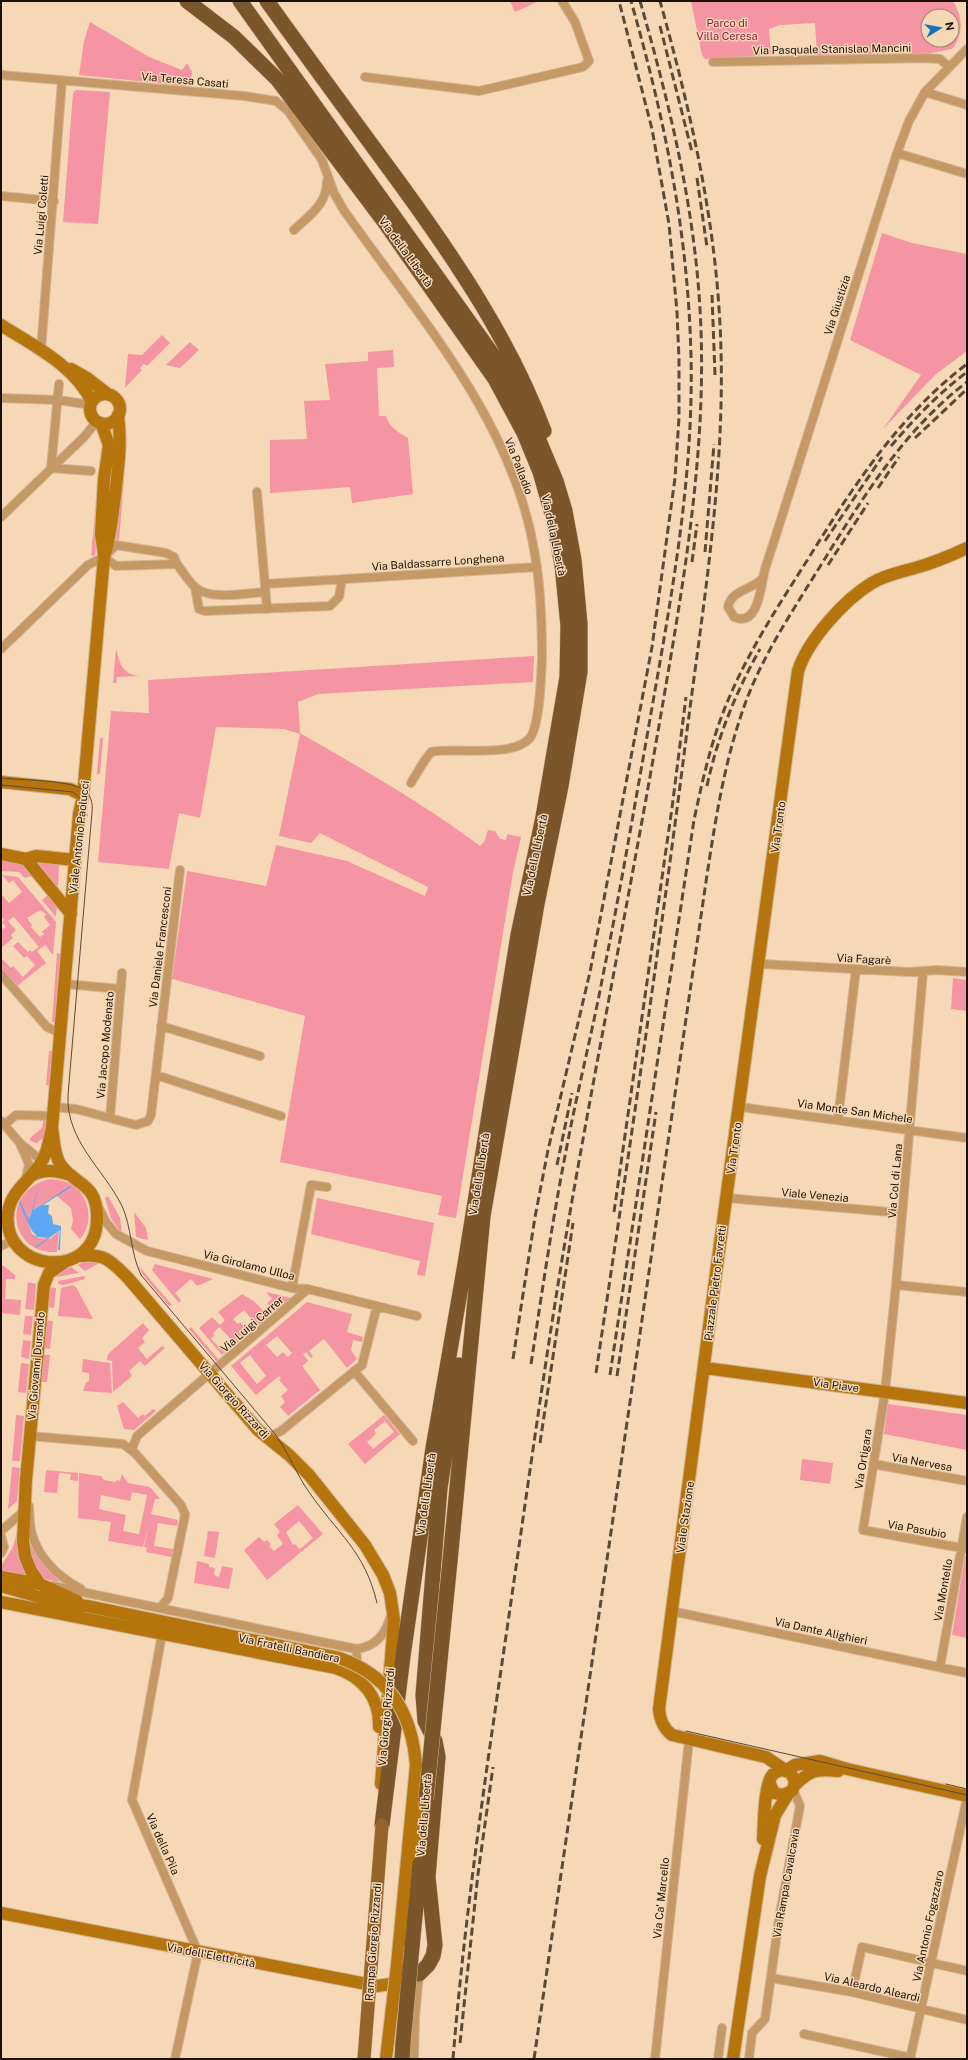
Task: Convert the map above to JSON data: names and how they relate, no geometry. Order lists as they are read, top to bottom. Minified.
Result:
{"streets":{"highway":["Via della Libertà"],"main road":["Rampa Giorgio Rizzardi"],"street":["Via Pasquale Stanislao Mancini","Via Teresa Casati","Via Luigi Coletti","Via Giustizia","Via Palladio","Via Baldassarre Longhena","Via Trento","Viale Antonio Paolucci","Via Daniele Francesconi","Via Fagarè","Via Jacopo Modenato","Via Monte San Michele","Via Col di Lana","Viale Venezia","Via Girolamo Ulloa","Piazzale Pietro Favretti","Via Luigi Carrer","Via Giovanni Durando","Via Piave","Via Giorgio Rizzardi","Via Ortigara","Via Nervesa","Viale Stazione","Via Pasubio","Via Montello","Via Dante Alighieri","Via Fratelli Bandiera","Via della Pila","Via Rampa Cavalcavia","Via Ca' Marcello","Via Antonio Fogazzaro","Via dell'Elettricità","Via Aleardo Aleardi"]},"crossings":[["Via Pasquale Stanislao Mancini","Via Giustizia"],["Via Teresa Casati","Via Luigi Coletti"],["Via Teresa Casati","Via Palladio"],["Via della Libertà","Via Giorgio Rizzardi"],["Via della Libertà","Via Fratelli Bandiera"],["Via della Libertà","Rampa Giorgio Rizzardi"],["Via Palladio","Via Baldassarre Longhena"],["Via Baldassarre Longhena","Viale Antonio Paolucci"],["Via Trento","Via Fagarè"],["Via Trento","Via Monte San Michele"],["Via Trento","Viale Venezia"],["Via Trento","Piazzale Pietro Favretti"],["Viale Antonio Paolucci","Via Daniele Francesconi"],["Via Daniele Francesconi","Via Jacopo Modenato"],["Via Fagarè","Via Col di Lana"],["Via Monte San Michele","Via Col di Lana"],["Via Col di Lana","Viale Venezia"],["Via Col di Lana","Via Piave"],["Via Col di Lana","Via Ortigara"],["Viale Venezia","Piazzale Pietro Favretti"],["Via Girolamo Ulloa","Via Luigi Carrer"],["Via Girolamo Ulloa","Via Giovanni Durando"],["Via Girolamo Ulloa","Via Giorgio Rizzardi"],["Piazzale Pietro Favretti","Via Piave"],["Piazzale Pietro Favretti","Viale Stazione"],["Via Luigi Carrer","Via Giorgio Rizzardi"],["Via Giovanni Durando","Via Giorgio Rizzardi"],["Via Giovanni Durando","Via Fratelli Bandiera"],["Via Piave","Via Ortigara"],["Via Piave","Viale Stazione"],["Via Giorgio Rizzardi","Via Fratelli Bandiera"],["Via Giorgio Rizzardi","Rampa Giorgio Rizzardi"],["Via Ortigara","Via Nervesa"],["Via Ortigara","Via Pasubio"],["Viale Stazione","Via Dante Alighieri"],["Viale Stazione","Via Ca' Marcello"],["Via Pasubio","Via Montello"],["Via Montello","Via Dante Alighieri"],["Via Fratelli Bandiera","Via della Pila"],["Via Fratelli Bandiera","Rampa Giorgio Rizzardi"],["Via della Pila","Via dell'Elettricità"],["Via Rampa Cavalcavia","Via Aleardo Aleardi"],["Via Antonio Fogazzaro","Via Aleardo Aleardi"]],"parks":["Parco di Villa Ceresa"],"north":"right"}
